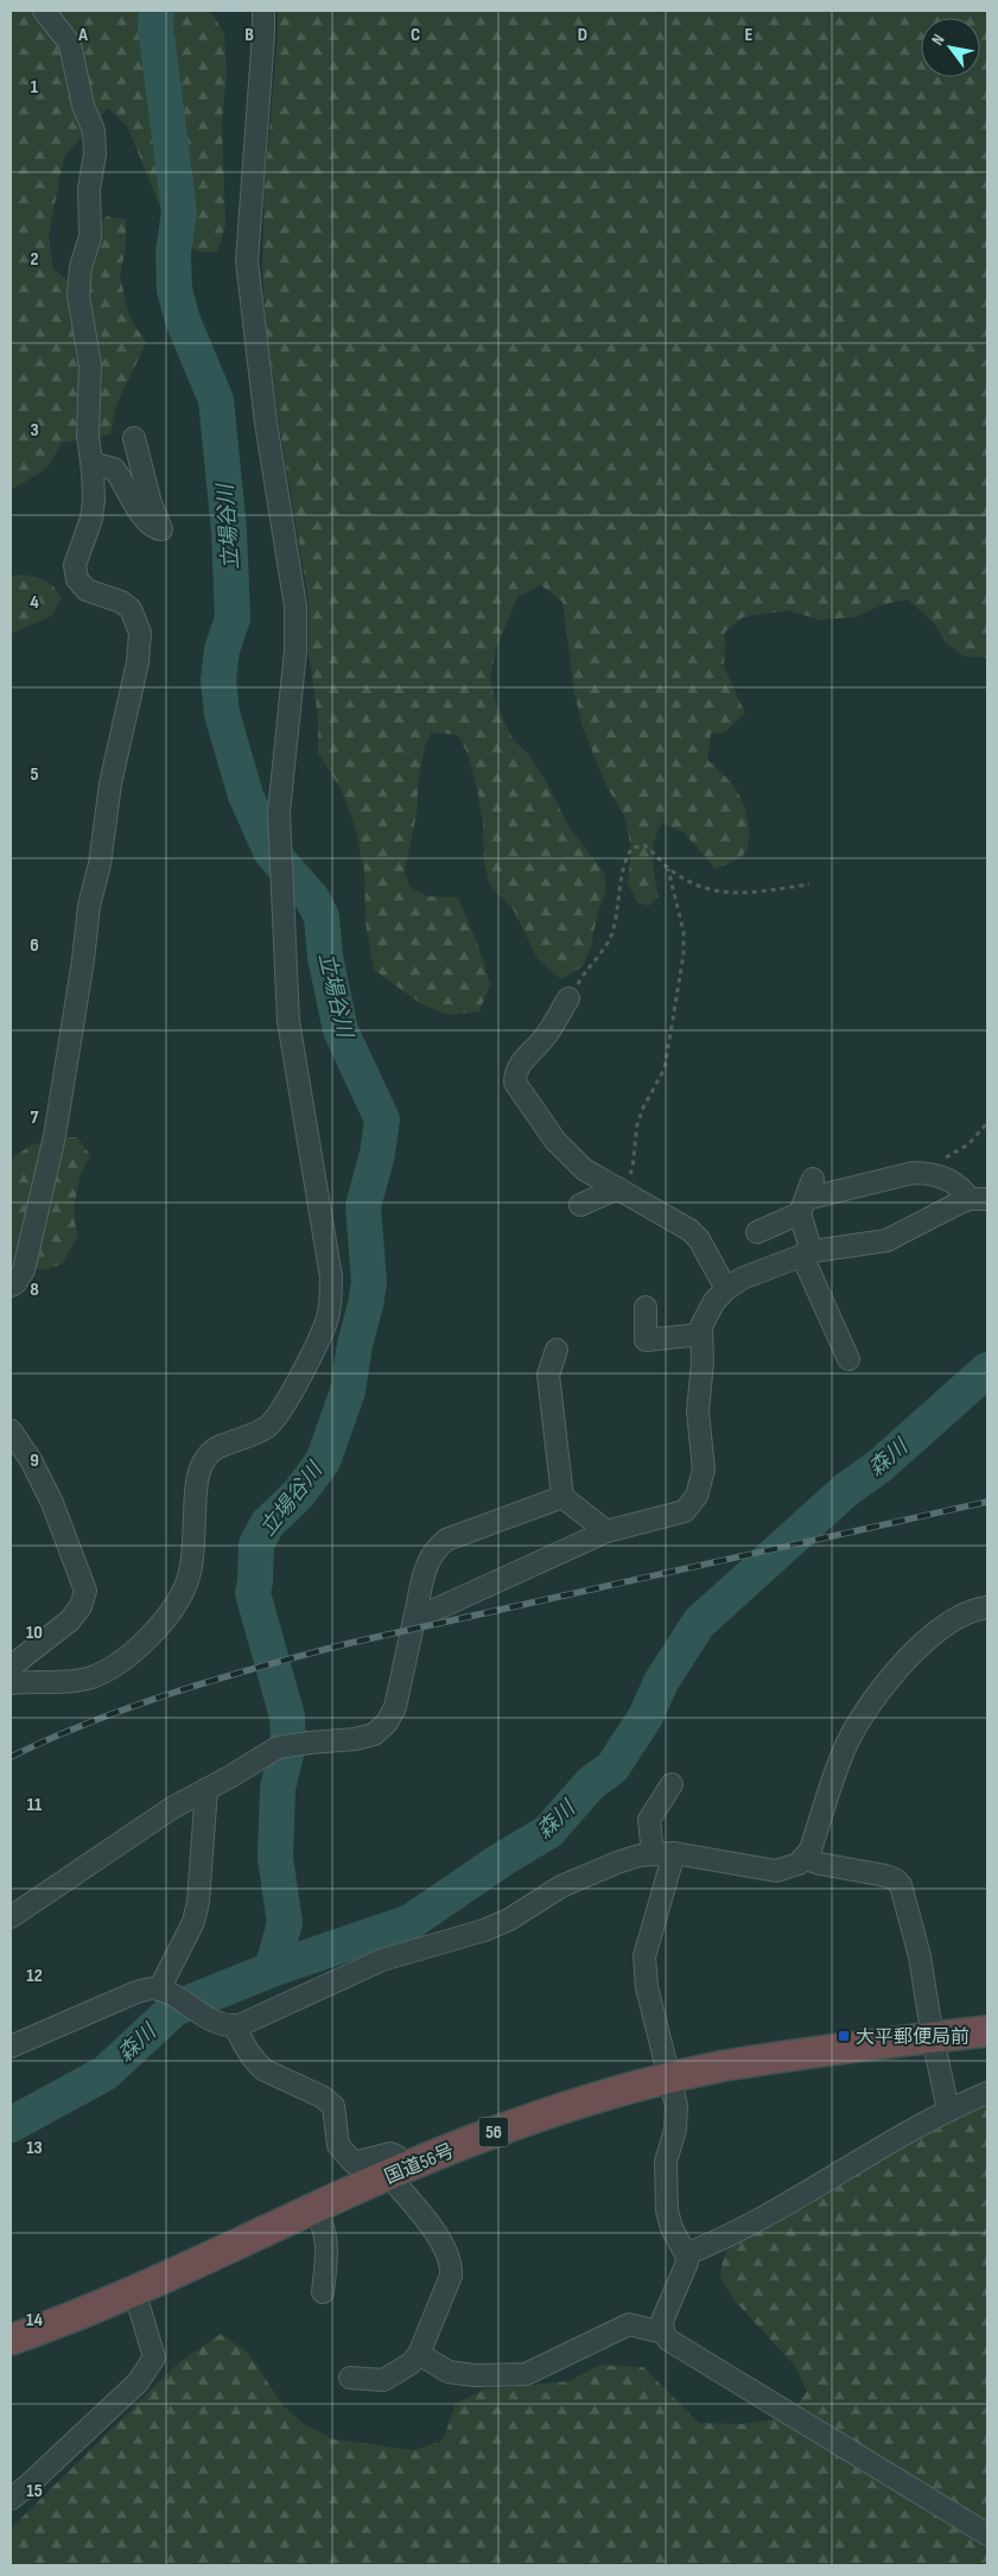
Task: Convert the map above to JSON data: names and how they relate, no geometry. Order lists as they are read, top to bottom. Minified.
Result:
{"streets":{"highway":["56","国道56号"]},"water":["立場谷川","森川"],"places":{"transit":["大平郵便局前"]},"north":"top left","grid":{"columns":["A","B","C","D","E"],"rows":["1","2","3","4","5","6","7","8","9","10","11","12","13","14","15"]}}
